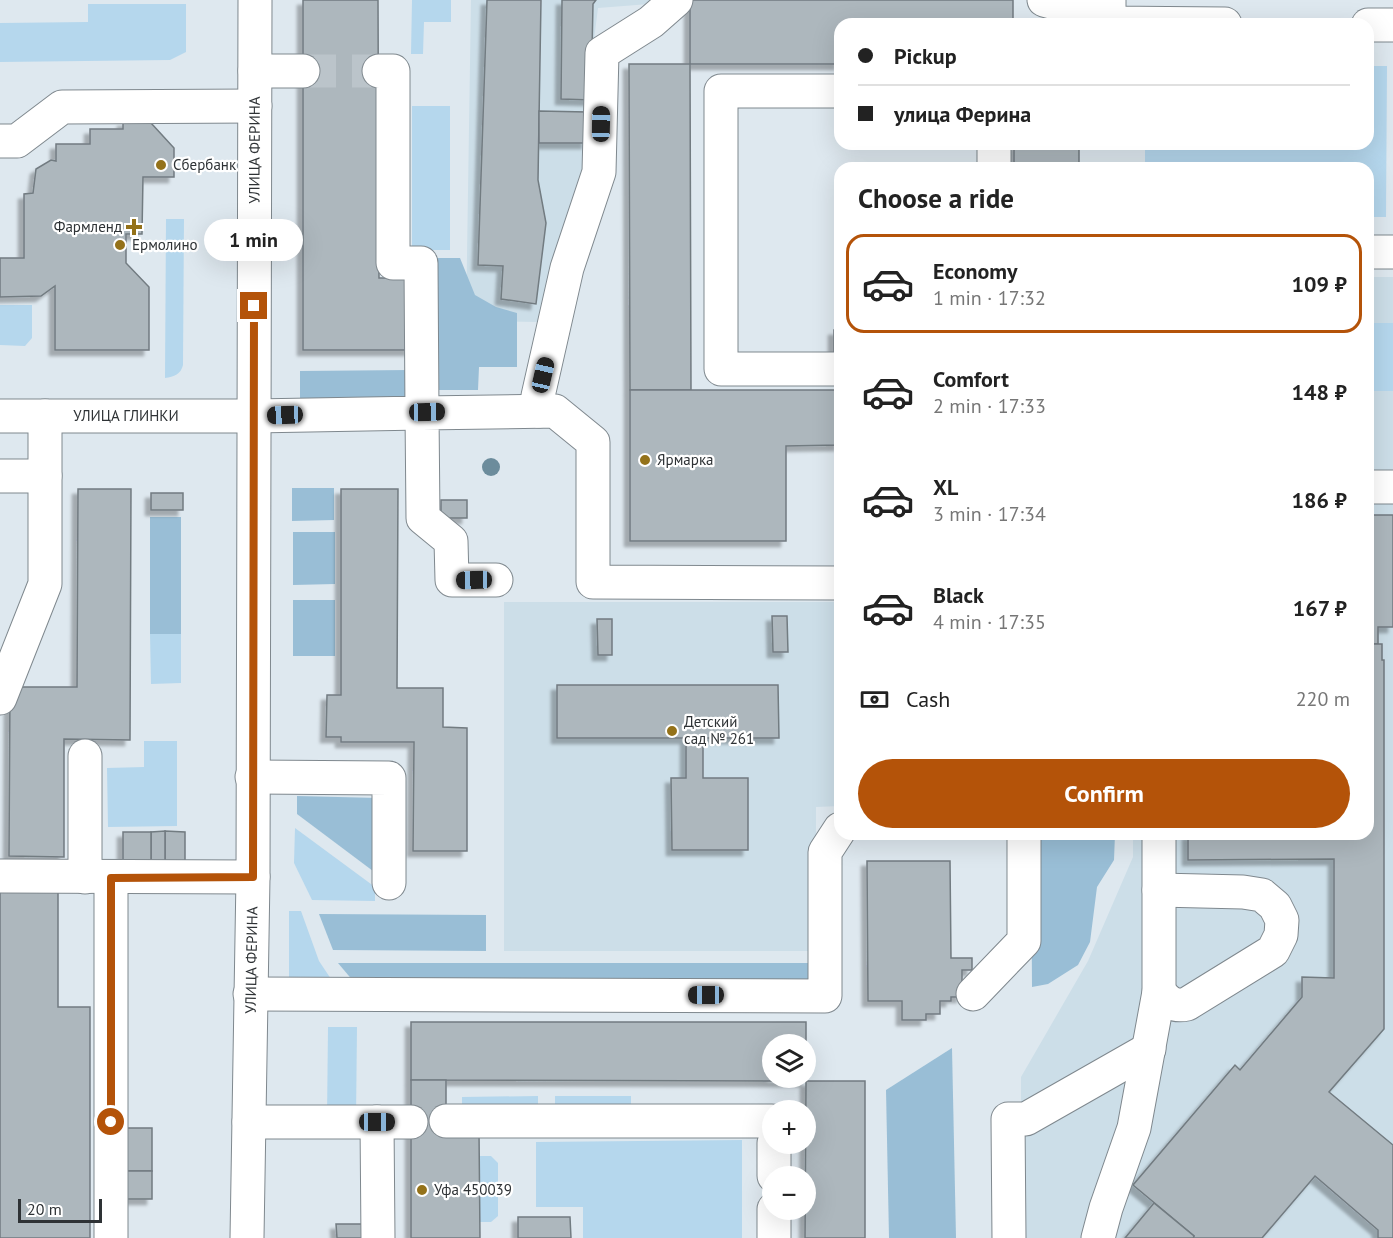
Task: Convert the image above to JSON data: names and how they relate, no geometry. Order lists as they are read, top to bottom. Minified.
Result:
{"streets":{"main road":["УЛИЦА ФЕРИНА","УЛИЦА ГЛИНКИ"]},"crossings":[["УЛИЦА ФЕРИНА","УЛИЦА ГЛИНКИ"]],"places":{"other":["Сбербанк","Ермолино","Ярмарка","Детский сад № 261","Уфа 450039"],"health":["Фармленд"]},"scale_bar":"20 m","page":{"banner":["Pickup","улица Ферина"],"heading":"Choose a ride","bubble":"1 min","list":[{"name":"Economy","note":"1 min · 17:32","value":"109 ₽"},{"name":"Comfort","note":"2 min · 17:33","value":"148 ₽"},{"name":"XL","note":"3 min · 17:34","value":"186 ₽"},{"name":"Black","note":"4 min · 17:35","value":"167 ₽"}],"pay":["Cash","220 m"],"buttons":"Confirm","map_buttons":["+","−"],"scale":"20 m"}}
